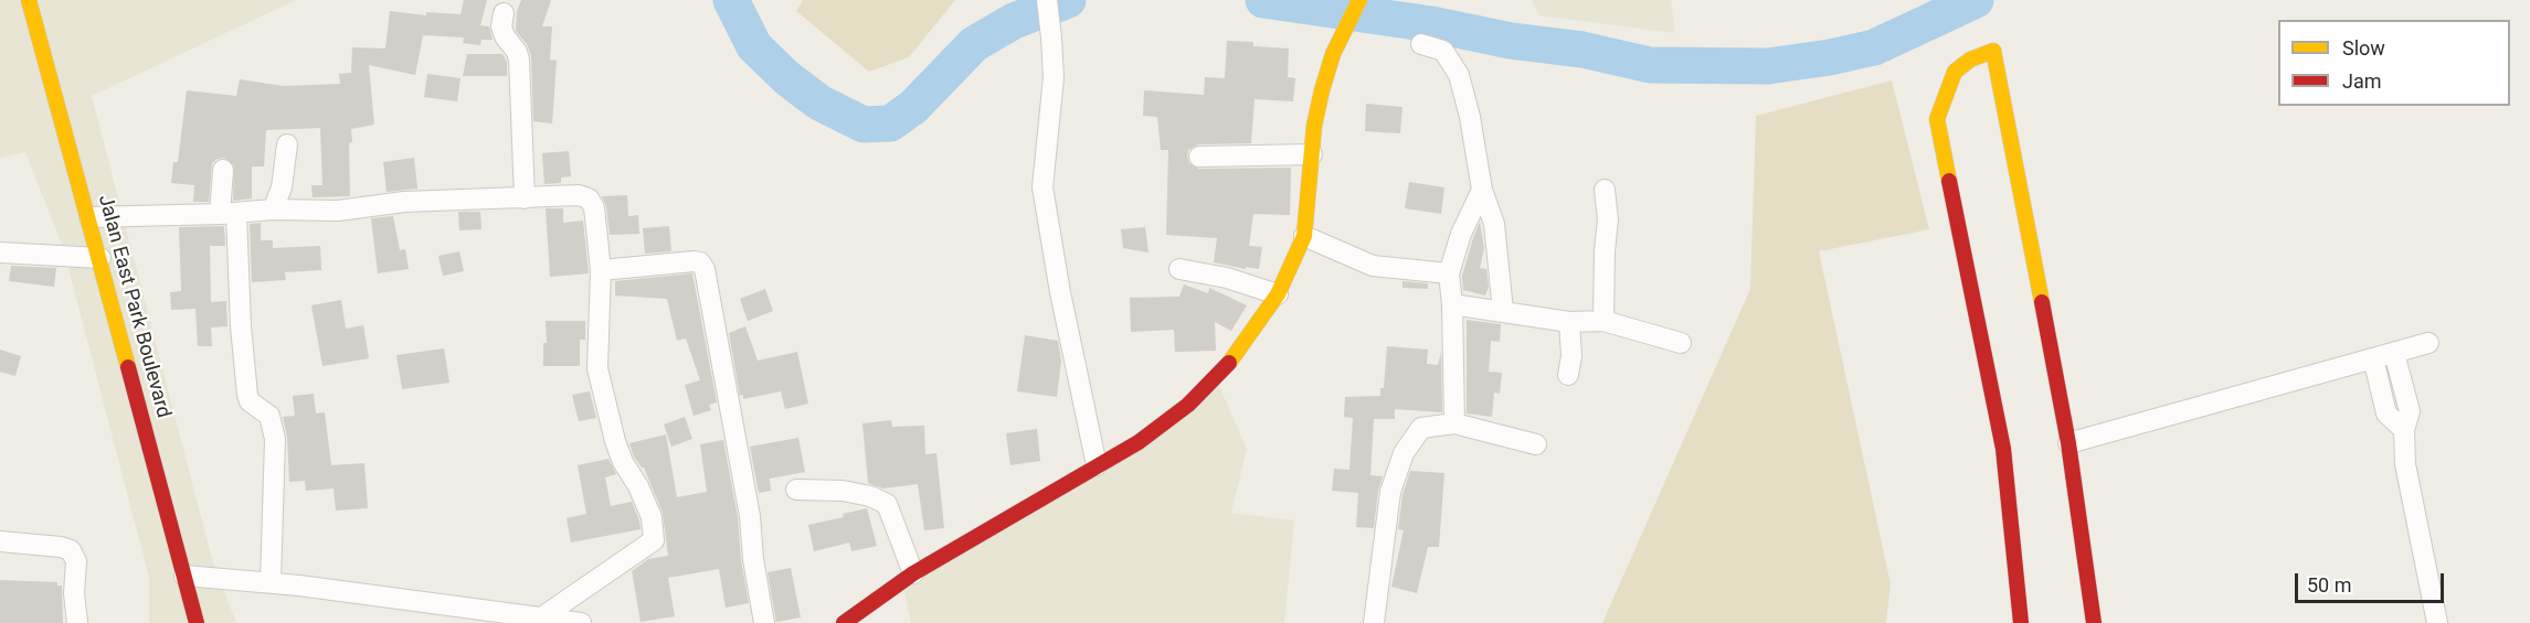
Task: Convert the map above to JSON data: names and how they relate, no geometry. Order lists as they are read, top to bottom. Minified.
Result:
{"streets":{"street":["Jalan East Park Boulevard"]},"legend":["Slow","Jam"],"scale_bar":"50 m"}
